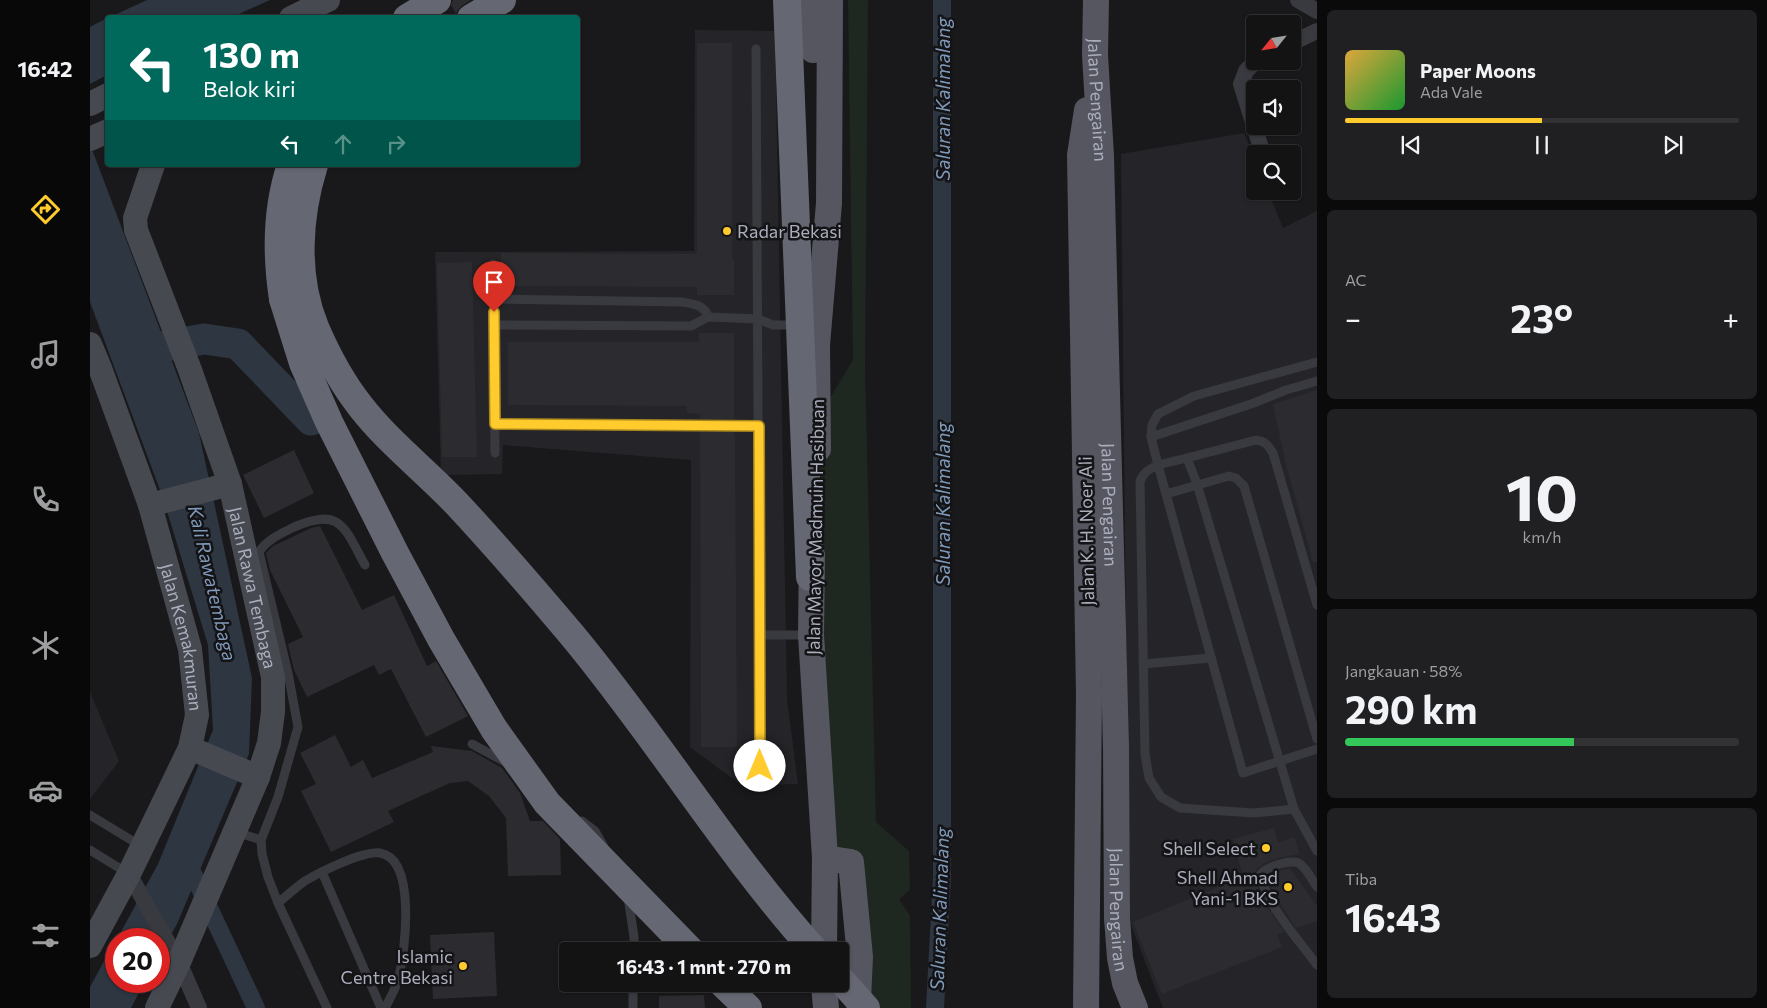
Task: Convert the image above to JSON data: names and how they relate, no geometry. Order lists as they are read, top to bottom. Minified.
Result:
{"streets":{"main road":["Jalan Pengairan","Jalan Mayor Madmuin Hasibuan","Jalan K. H. Noer Ali"],"street":["Jalan Rawa Tembaga","Jalan Kemakmuran"]},"crossings":[["Jalan Pengairan","Jalan K. H. Noer Ali"]],"water":["Saluran Kalimalang","Kali Rawatembaga"],"places":["Radar Bekasi","Shell Select","Shell Ahmad Yani-1 BKS","Islamic Centre Bekasi"],"north":"bottom left","page":{"tabs":"16:42","turn":["130 m","Belok kiri"],"song":["Paper Moons","Ada Vale"],"tile":["AC",["10","km/h"],["Jangkauan · 58%","290 km"],["Tiba","16:43"]],"heat":["−","23°","+"],"limit":"20","trip":"16:43 · 1 mnt · 270 m"}}
